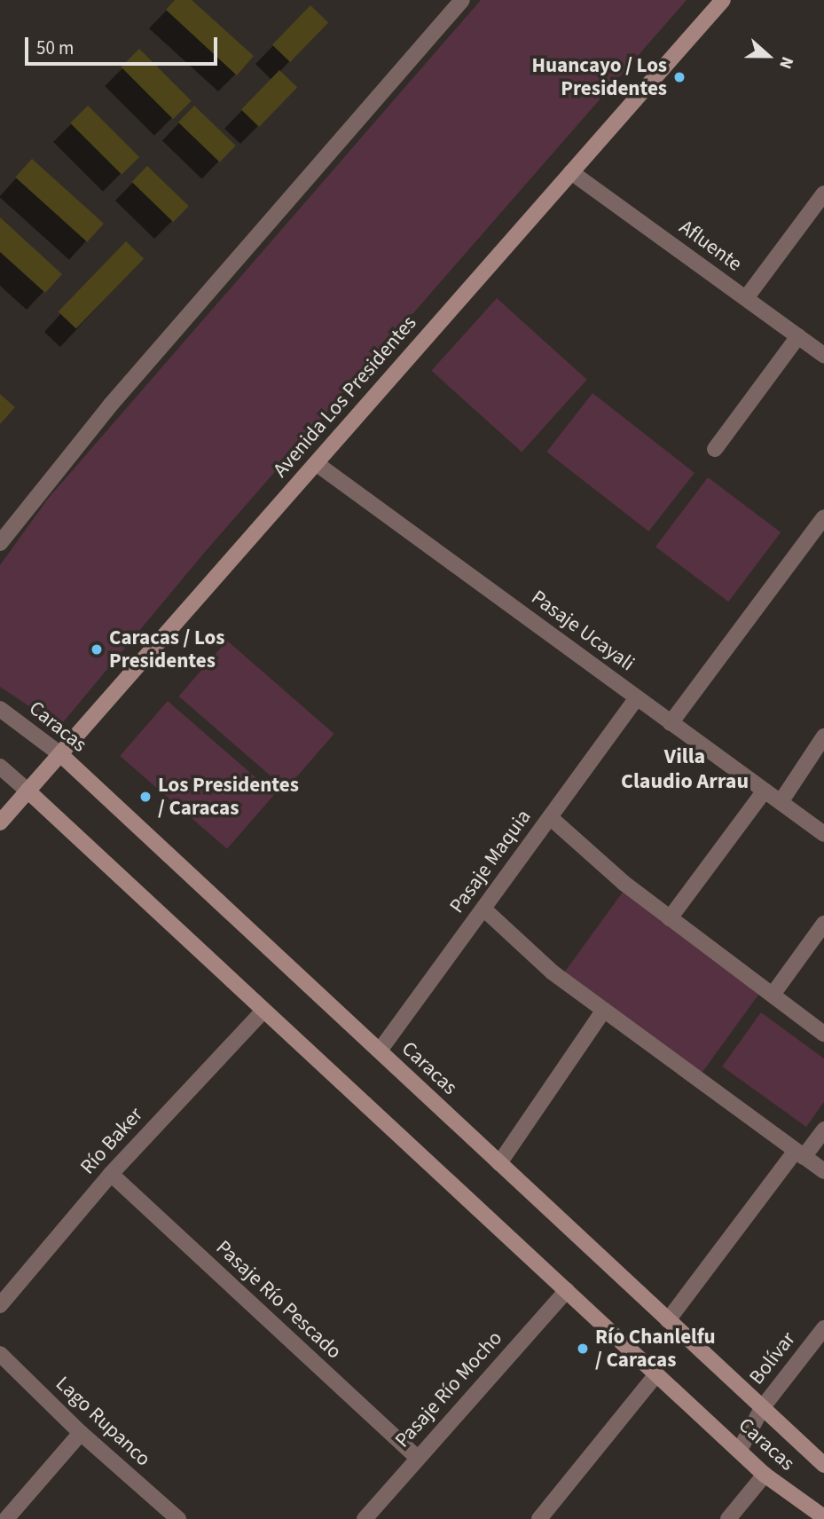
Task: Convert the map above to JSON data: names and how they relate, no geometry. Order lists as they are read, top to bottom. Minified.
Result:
{"streets":{"street":["Afluente","Avenida Los Presidentes","Pasaje Ucayali","Caracas","Pasaje Maquia","Río Baker","Pasaje Río Pescado","Bolívar","Pasaje Río Mocho","Lago Rupanco"]},"crossings":[["Afluente","Avenida Los Presidentes"],["Avenida Los Presidentes","Pasaje Ucayali"],["Avenida Los Presidentes","Caracas"],["Pasaje Ucayali","Pasaje Maquia"],["Caracas","Pasaje Maquia"],["Caracas","Río Baker"],["Caracas","Bolívar"],["Caracas","Pasaje Río Mocho"],["Río Baker","Pasaje Río Pescado"],["Pasaje Río Pescado","Pasaje Río Mocho"]],"districts":["Villa Claudio Arrau"],"places":["Huancayo / Los Presidentes","Caracas / Los Presidentes","Los Presidentes / Caracas","Río Chanlelfu / Caracas"],"scale_bar":"50 m","north":"right"}
